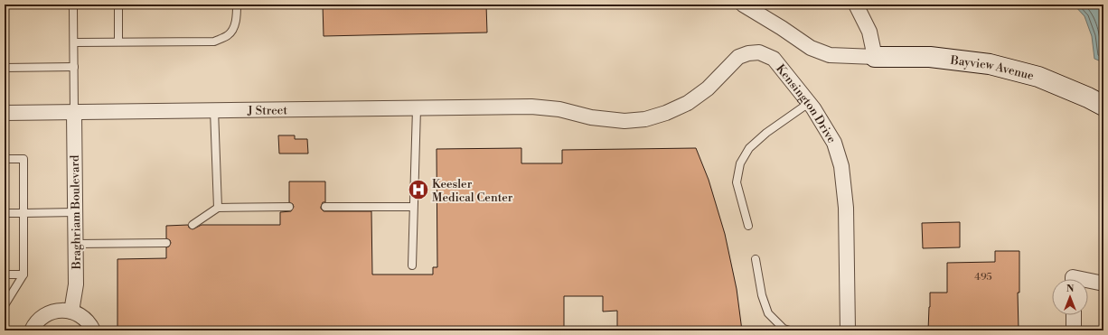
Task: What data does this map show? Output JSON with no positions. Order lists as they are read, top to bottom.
{
  "streets": {
    "street": [
      "Bayview Avenue",
      "Kensington Drive",
      "J Street",
      "Braghriam Boulevard"
    ]
  },
  "crossings": [
    ["Kensington Drive", "J Street"],
    ["J Street", "Braghriam Boulevard"]
  ],
  "places": {
    "hospital": ["Keesler Medical Center"]
  },
  "house_numbers": ["495"],
  "north": "top"
}
